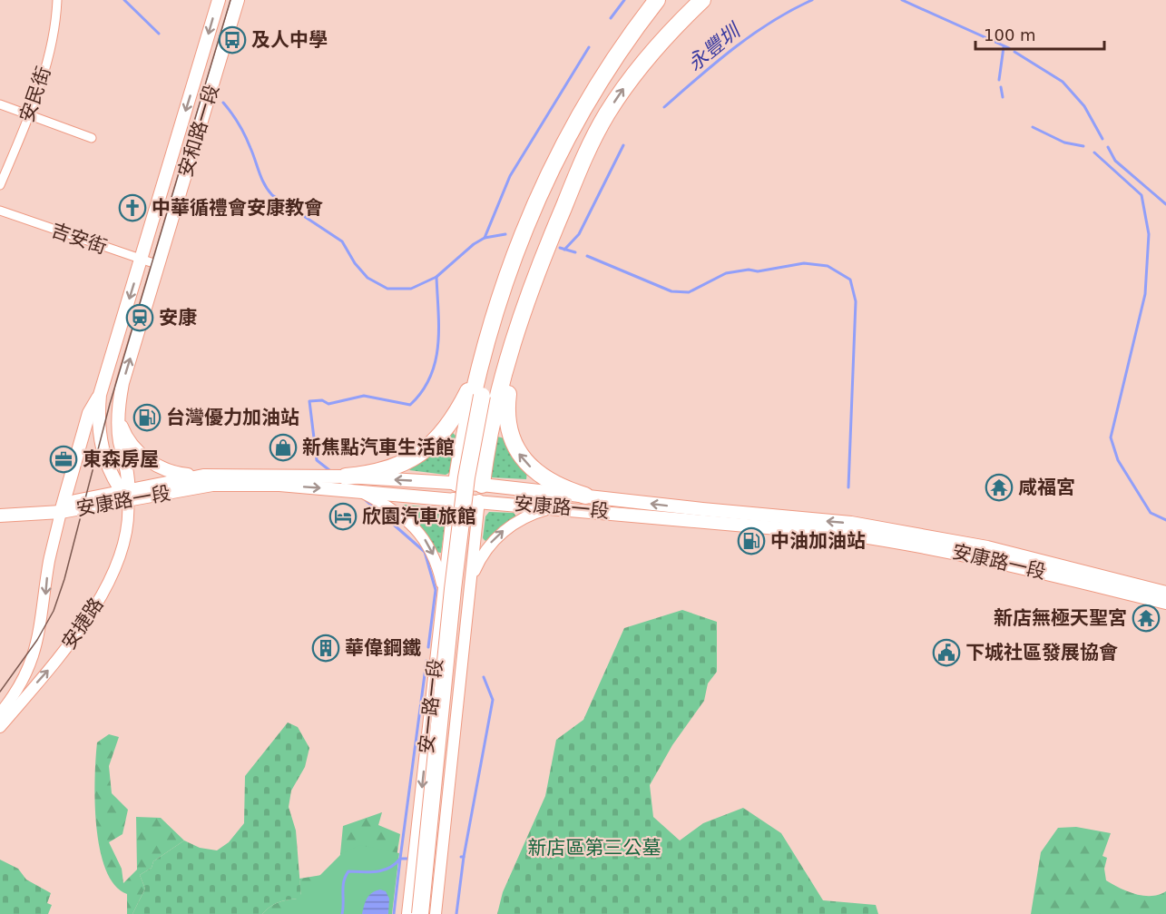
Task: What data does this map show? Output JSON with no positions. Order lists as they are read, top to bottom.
{
  "streets": {
    "main road": ["安和路一段", "安康路一段"],
    "street": [
      "安民街",
      "吉安街",
      "安捷路",
      "安一路一段"
    ]
  },
  "crossings": [
    ["安和路一段", "吉安街"],
    ["安和路一段", "安康路一段"],
    ["安和路一段", "安捷路"],
    ["安康路一段", "安捷路"],
    ["安康路一段", "安一路一段"]
  ],
  "water": ["永豐圳"],
  "parks": ["新店區第三公墓"],
  "places": {
    "bus stop": ["及人中學"],
    "church": ["中華循禮會安康教會"],
    "station": ["安康"],
    "fuel station": ["台灣優力加油站", "中油加油站"],
    "shop": ["新焦點汽車生活館"],
    "office": ["東森房屋"],
    "temple": ["咸福宮", "新店無極天聖宮"],
    "hotel": ["欣園汽車旅館"],
    "building": ["華偉鋼鐵"],
    "public building": ["下城社區發展協會"]
  },
  "scale_bar": "100 m"
}
